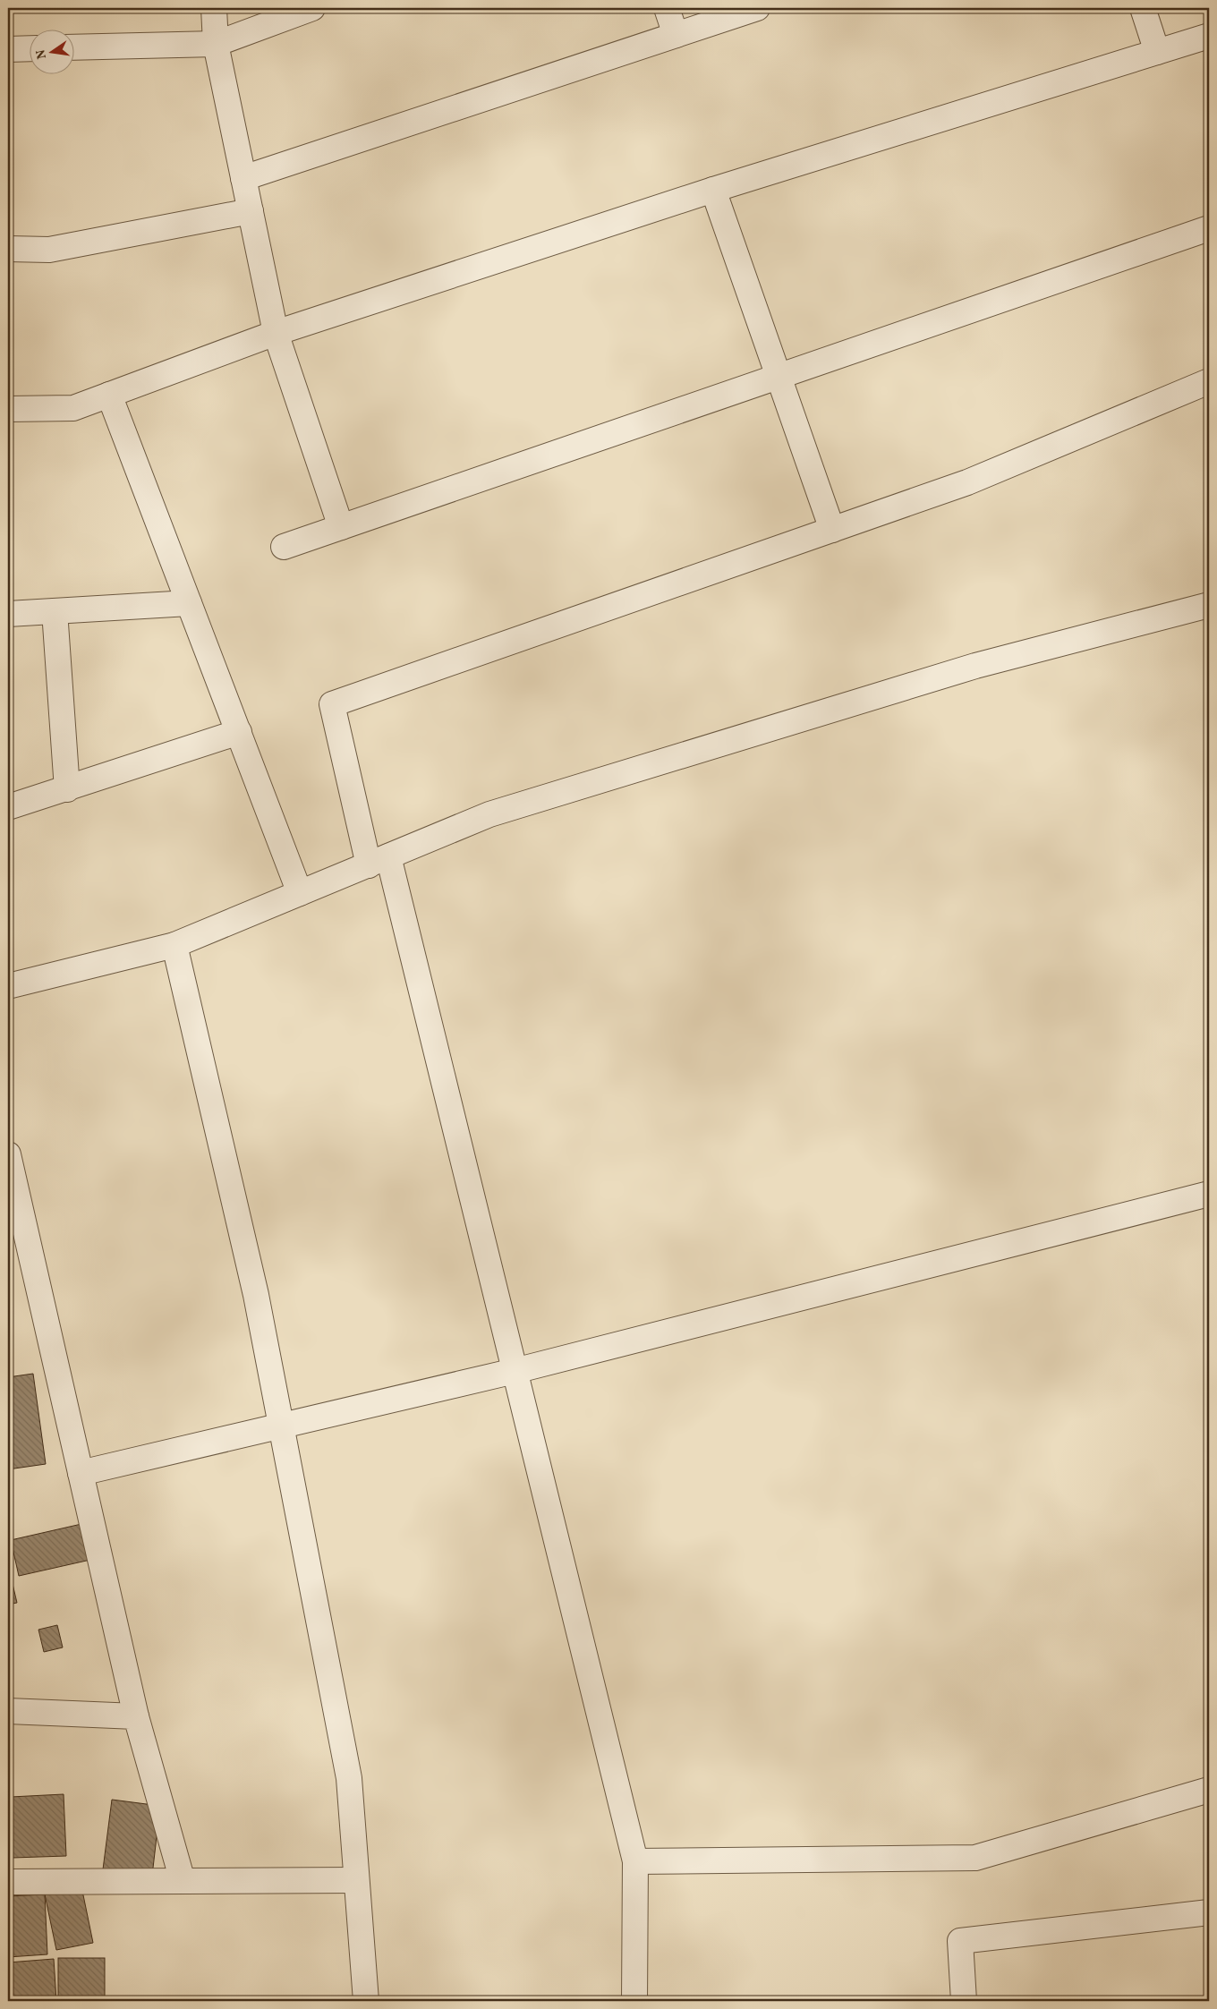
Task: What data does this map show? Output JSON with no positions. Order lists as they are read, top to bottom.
{
  "north": "left"
}
